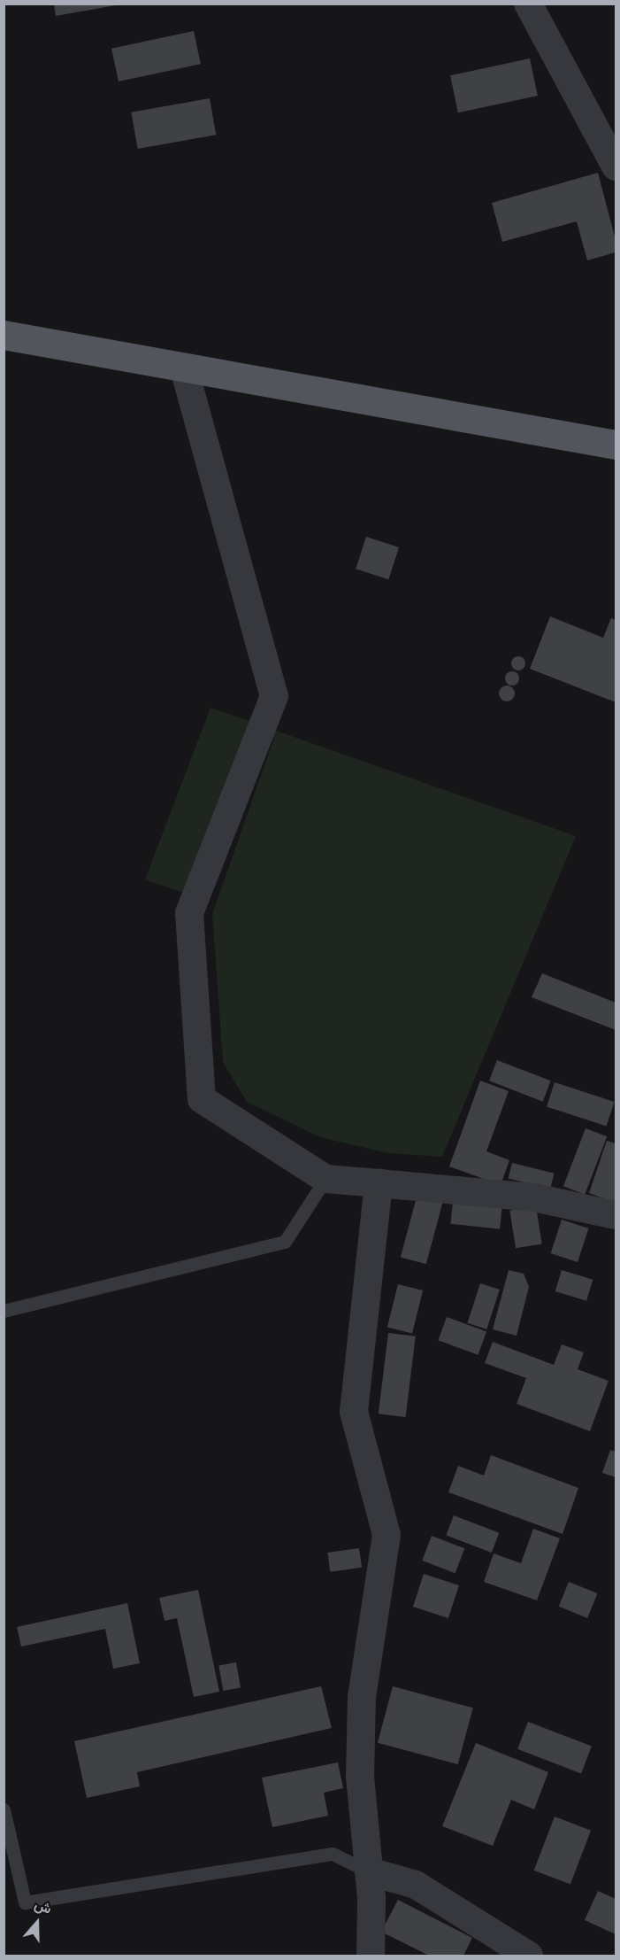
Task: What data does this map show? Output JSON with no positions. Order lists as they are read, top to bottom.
{
  "north": "top"
}
